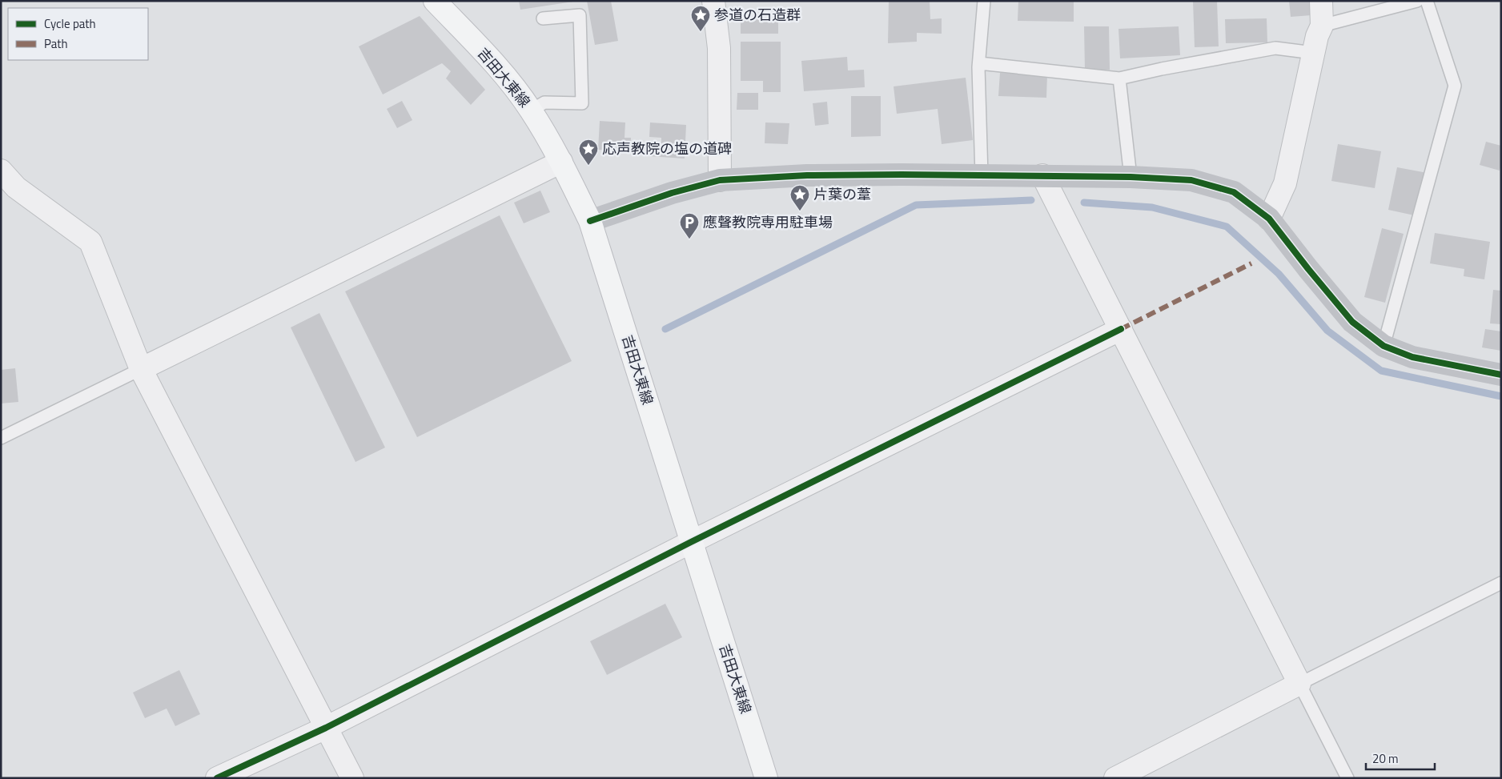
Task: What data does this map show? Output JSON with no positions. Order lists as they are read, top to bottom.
{
  "streets": {
    "main road": ["吉田大東線"]
  },
  "places": {
    "place": ["参道の石造群", "応声教院の塩の道碑", "片葉の葦"],
    "parking": ["應聲教院専用駐車場"]
  },
  "legend": ["Cycle path", "Path"],
  "scale_bar": "20 m"
}
